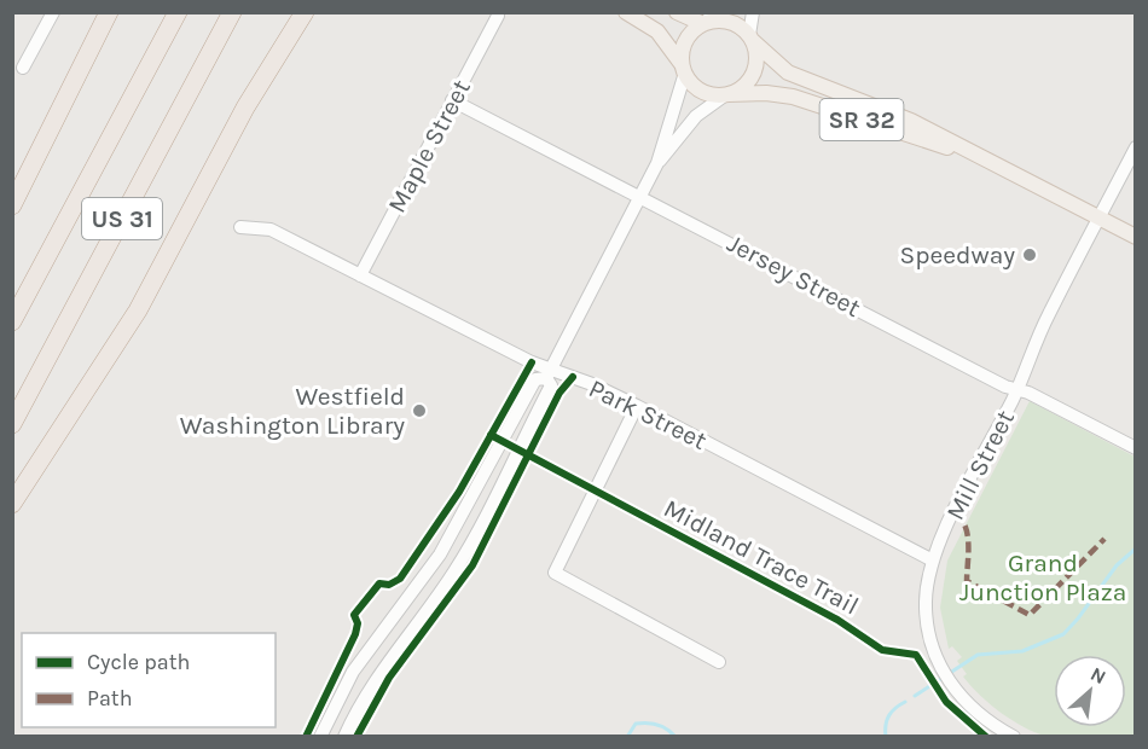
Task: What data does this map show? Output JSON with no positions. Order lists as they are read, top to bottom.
{
  "streets": {
    "highway": ["US 31"],
    "main road": ["SR 32"],
    "street": [
      "Maple Street",
      "Jersey Street",
      "Park Street",
      "Mill Street"
    ],
    "cycle path": ["Midland Trace Trail"]
  },
  "crossings": [
    ["SR 32", "Mill Street"],
    ["Maple Street", "Jersey Street"],
    ["Maple Street", "Park Street"],
    ["Jersey Street", "Mill Street"],
    ["Park Street", "Mill Street"]
  ],
  "parks": ["Grand Junction Plaza"],
  "places": ["Speedway", "Westfield Washington Library"],
  "legend": ["Cycle path", "Path"],
  "north": "top right"
}
